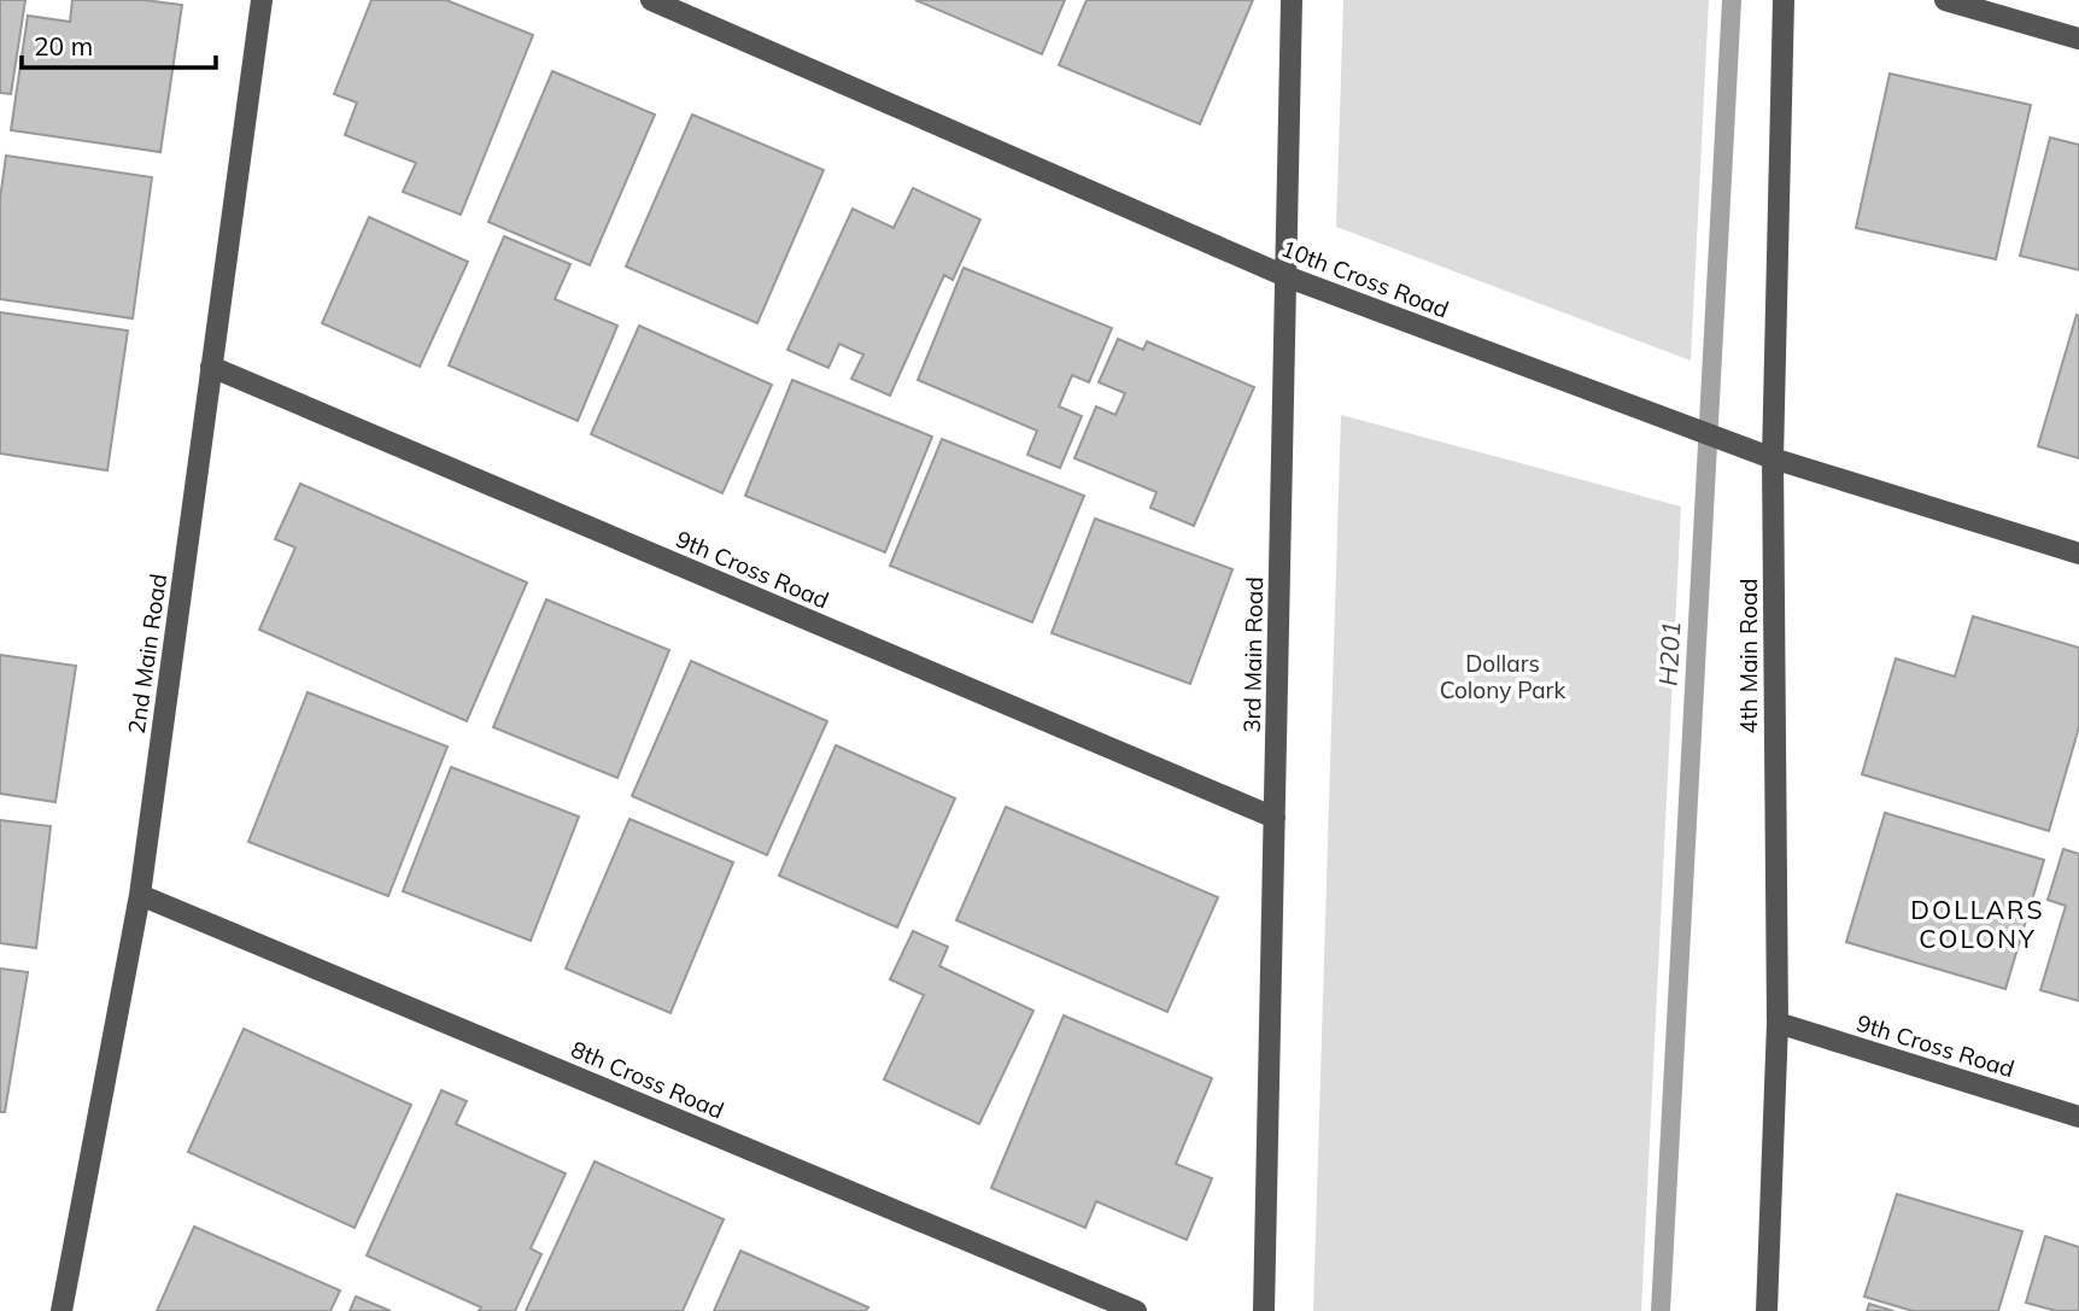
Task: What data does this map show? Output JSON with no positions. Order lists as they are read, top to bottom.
{
  "streets": {
    "street": [
      "10th Cross Road",
      "9th Cross Road",
      "2nd Main Road",
      "3rd Main Road",
      "4th Main Road",
      "8th Cross Road"
    ]
  },
  "crossings": [
    ["10th Cross Road", "3rd Main Road"],
    ["10th Cross Road", "4th Main Road"],
    ["9th Cross Road", "2nd Main Road"],
    ["9th Cross Road", "3rd Main Road"],
    ["9th Cross Road", "4th Main Road"],
    ["2nd Main Road", "8th Cross Road"]
  ],
  "districts": ["DOLLARS COLONY"],
  "water": ["H201"],
  "parks": ["Dollars Colony Park"],
  "scale_bar": "20 m"
}
